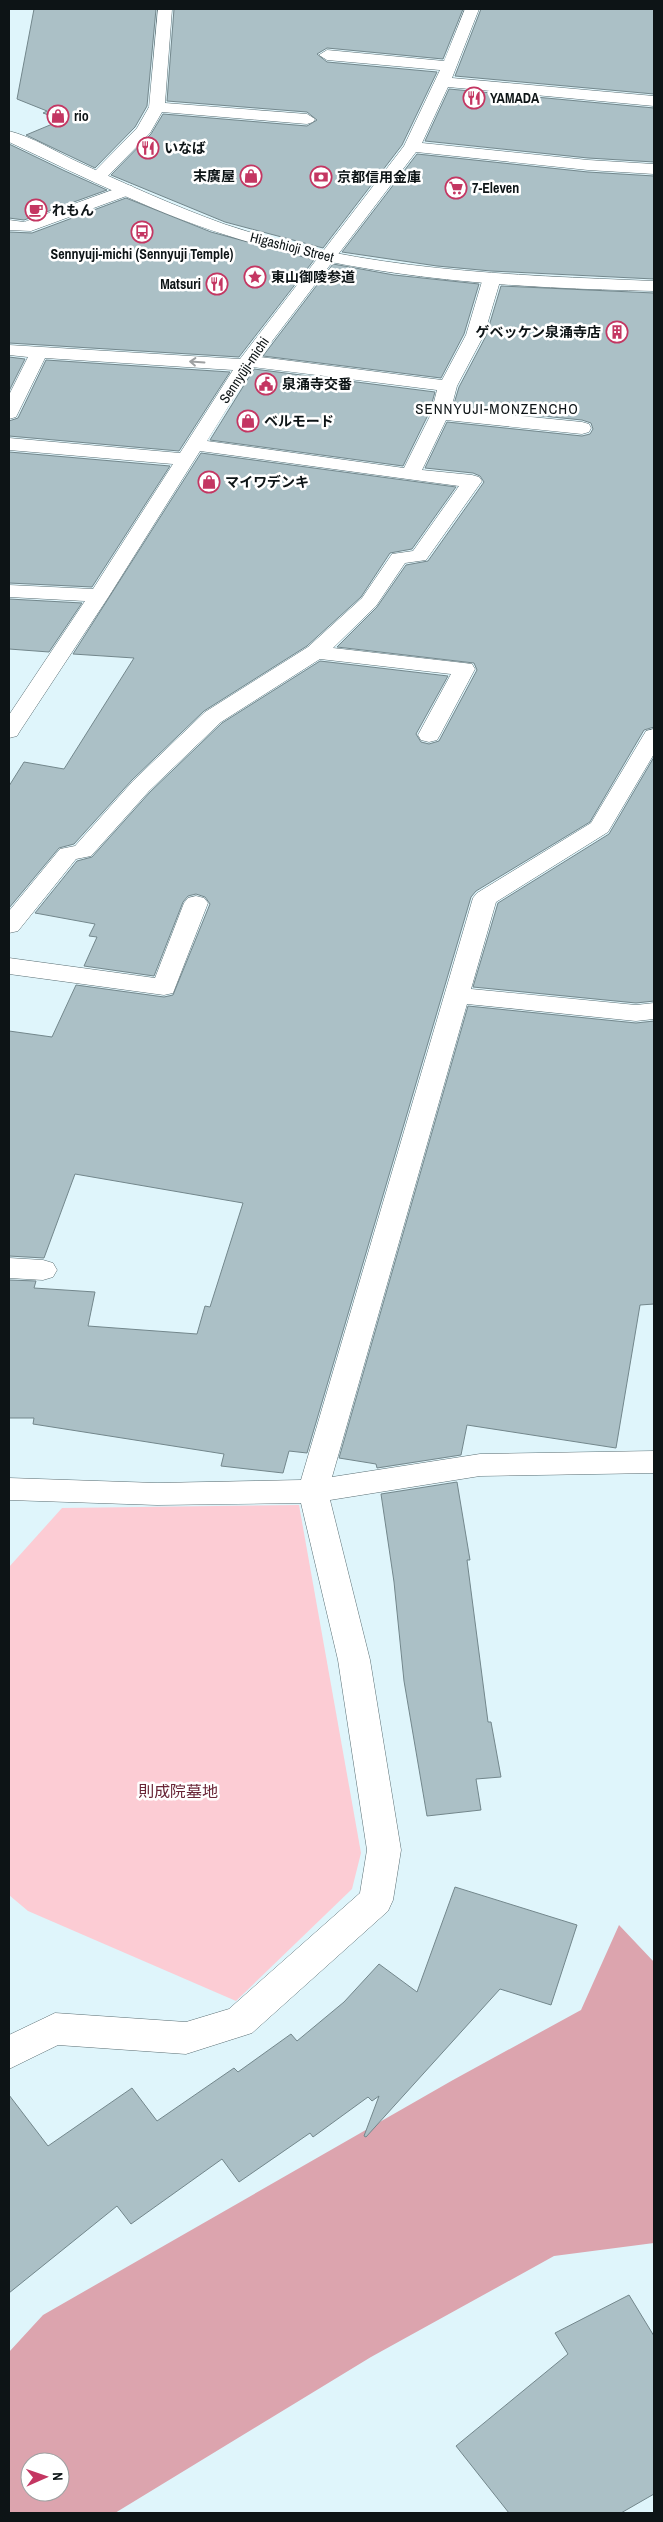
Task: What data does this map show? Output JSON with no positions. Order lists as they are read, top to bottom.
{
  "streets": {
    "street": ["Higashioji Street", "Sennyūji-michi"]
  },
  "crossings": [
    ["Higashioji Street", "Sennyūji-michi"]
  ],
  "districts": ["SENNYUJI-MONZENCHO"],
  "parks": ["則成院墓地"],
  "places": {
    "restaurant": ["YAMADA", "いなば", "Matsuri"],
    "shop": [
      "rio",
      "末廣屋",
      "ベルモード",
      "マイワデンキ"
    ],
    "bank": ["京都信用金庫"],
    "supermarket": ["7-Eleven"],
    "cafe": ["れもん"],
    "bus stop": ["Sennyuji-michi (Sennyuji Temple)"],
    "place": ["東山御陵参道"],
    "building": ["ゲベッケン泉涌寺店"],
    "public building": ["泉涌寺交番"]
  },
  "north": "right"
}
